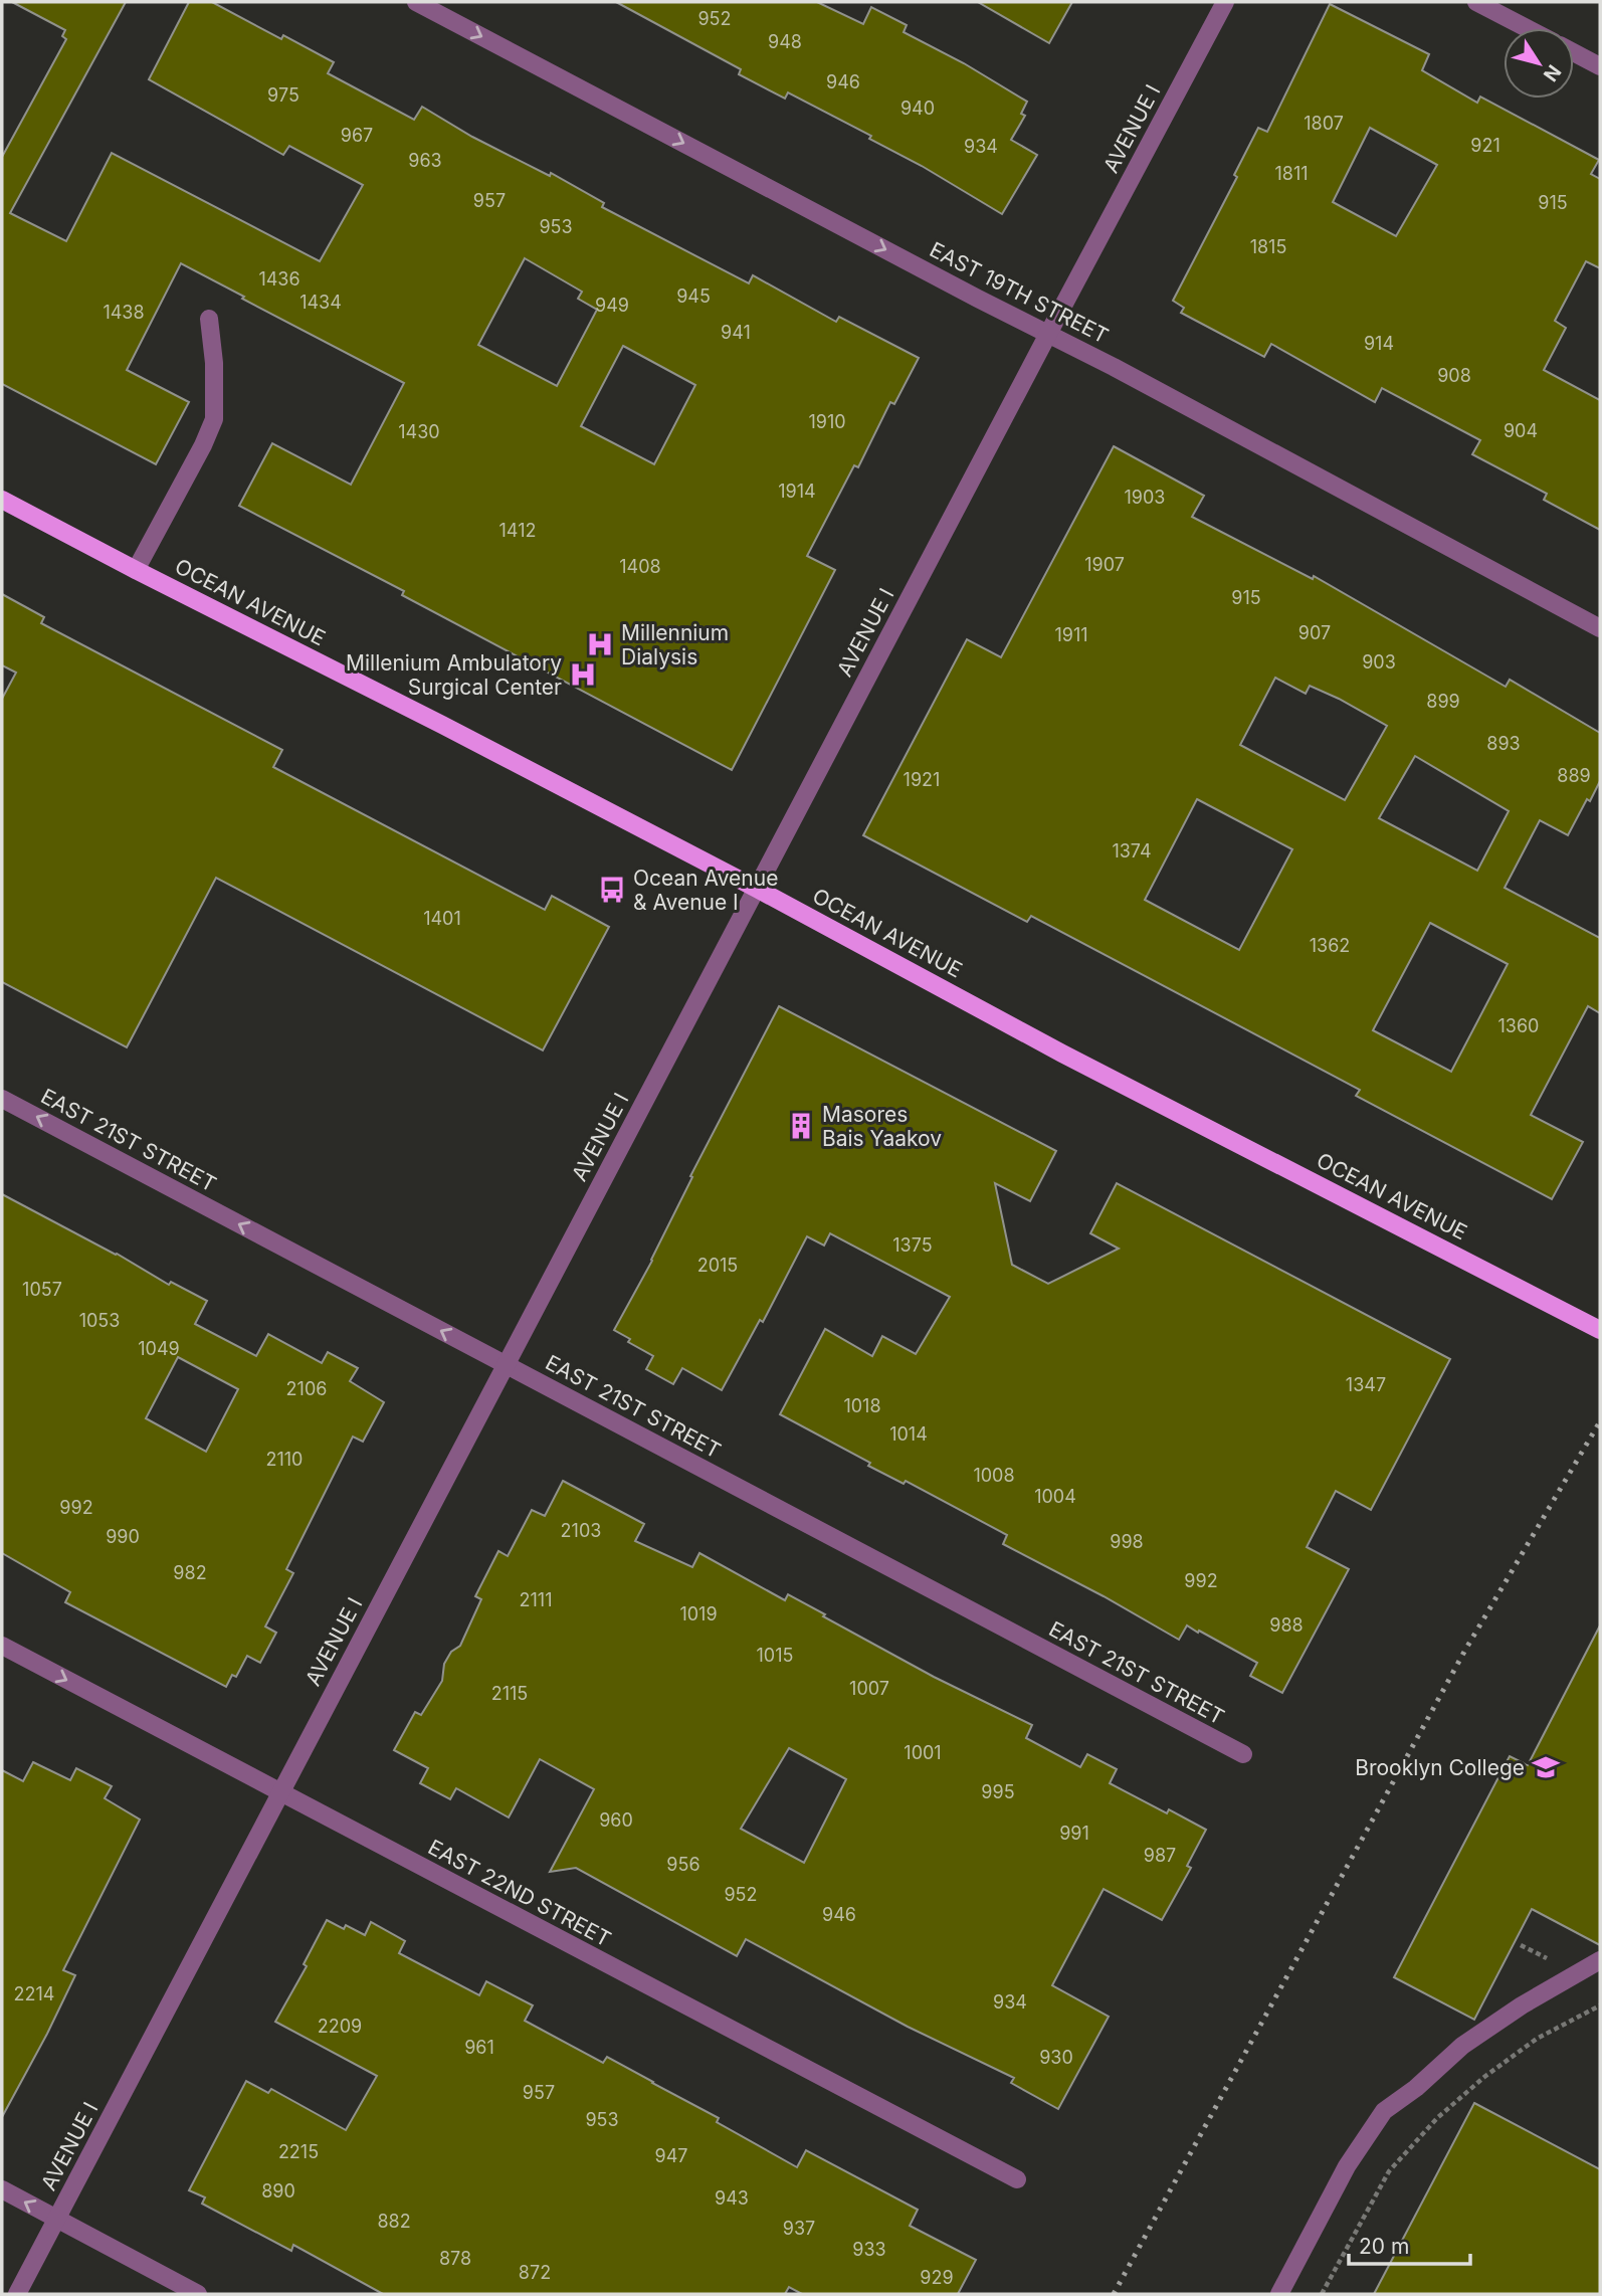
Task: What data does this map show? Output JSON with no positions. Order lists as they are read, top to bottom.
{
  "streets": {
    "main road": ["OCEAN AVENUE"],
    "street": [
      "AVENUE I",
      "EAST 19TH STREET",
      "EAST 21ST STREET",
      "EAST 22ND STREET"
    ]
  },
  "crossings": [
    ["AVENUE I", "EAST 19TH STREET"],
    ["AVENUE I", "OCEAN AVENUE"],
    ["AVENUE I", "EAST 21ST STREET"],
    ["AVENUE I", "EAST 22ND STREET"]
  ],
  "one_way": ["EAST 19TH STREET", "EAST 21ST STREET"],
  "places": {
    "hospital": ["Millennium Dialysis", "Millenium Ambulatory Surgical Center"],
    "bus stop": ["Ocean Avenue & Avenue I"],
    "building": ["Masores Bais Yaakov"],
    "school or university": ["Brooklyn College"]
  },
  "house_numbers": [
    "952",
    "948",
    "946",
    "975",
    "940",
    "1807",
    "967",
    "921",
    "934",
    "963",
    "1811",
    "957",
    "915",
    "953",
    "1815",
    "1436",
    "945",
    "1434",
    "949",
    "1438",
    "941",
    "914",
    "908",
    "1910",
    "904",
    "1430",
    "1914",
    "1903",
    "1412",
    "1907",
    "1408",
    "915",
    "907",
    "1911",
    "903",
    "899",
    "893",
    "889",
    "1921",
    "1374",
    "1401",
    "1362",
    "1360",
    "1375",
    "2015",
    "1057",
    "1053",
    "1049",
    "1347",
    "2106",
    "1018",
    "1014",
    "2110",
    "1008",
    "1004",
    "992",
    "2103",
    "990",
    "998",
    "982",
    "992",
    "2111",
    "1019",
    "988",
    "1015",
    "1007",
    "2115",
    "1001",
    "995",
    "960",
    "991",
    "987",
    "956",
    "952",
    "946",
    "2214",
    "934",
    "2209",
    "961",
    "930",
    "957",
    "953",
    "2215",
    "947",
    "890",
    "943",
    "882",
    "937",
    "933",
    "878",
    "872",
    "929"
  ],
  "scale_bar": "20 m",
  "north": "bottom right"
}
